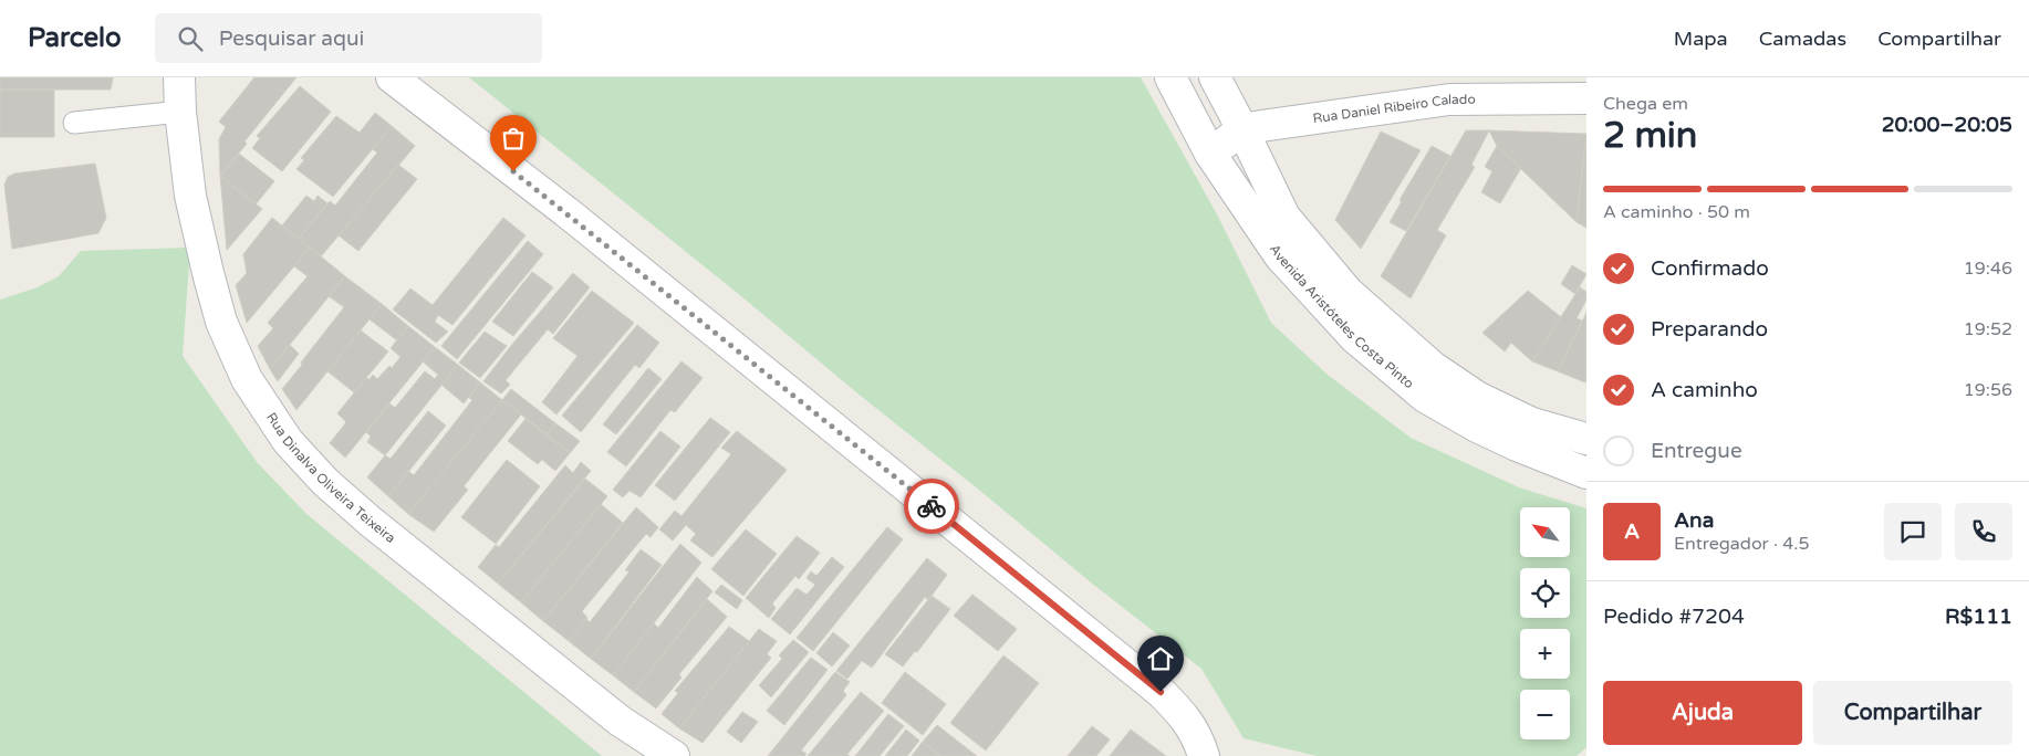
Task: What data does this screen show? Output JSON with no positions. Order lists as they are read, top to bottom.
{
  "streets": {
    "street": ["Rua Daniel Ribeiro Calado", "Avenida Aristóteles Costa Pinto", "Rua Dinalva Oliveira Teixeira"]
  },
  "crossings": [
    ["Rua Daniel Ribeiro Calado", "Avenida Aristóteles Costa Pinto"]
  ],
  "north": "top left",
  "page": {
    "header": "Parcelo",
    "search": "Pesquisar aqui",
    "nav": ["Mapa", "Camadas", "Compartilhar"],
    "heading": ["2 min", "Chega em", "20:00–20:05"],
    "panel": [
      "Ana",
      "Entregador · 4.5",
      "Pedido #7204",
      "R$111"
    ],
    "bar": "A caminho · 50 m",
    "list": [
      ["Confirmado", "19:46"],
      ["Preparando", "19:52"],
      ["A caminho", "19:56"],
      "Entregue"
    ],
    "round": "A",
    "map_buttons": ["+", "−"],
    "buttons": ["Ajuda", "Compartilhar"]
  }
}
